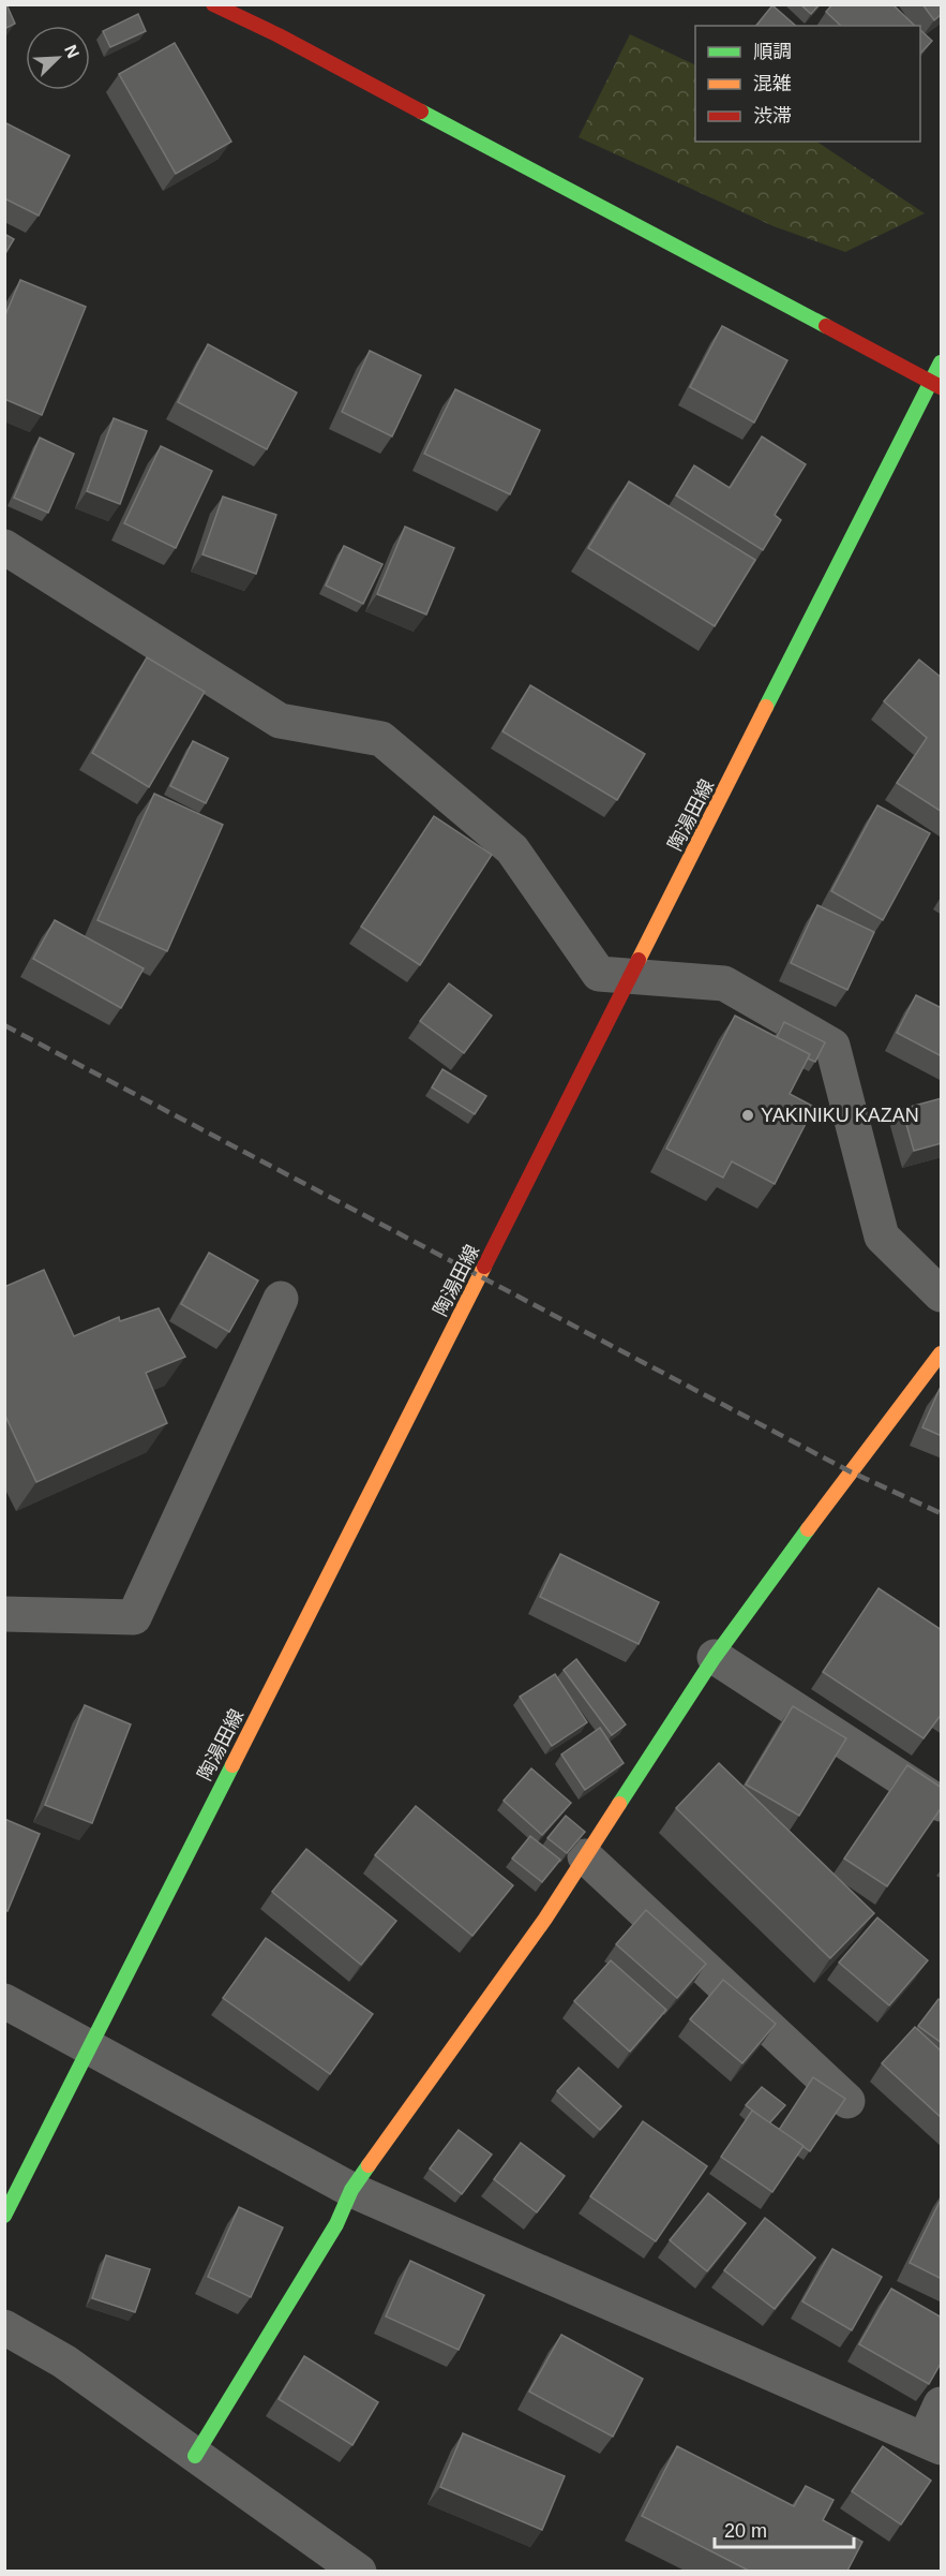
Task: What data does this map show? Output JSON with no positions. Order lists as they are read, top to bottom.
{
  "streets": {
    "street": ["陶湯田線"]
  },
  "places": ["YAKINIKU KAZAN"],
  "legend": ["順調", "混雑", "渋滞"],
  "scale_bar": "20 m",
  "north": "top right"
}
